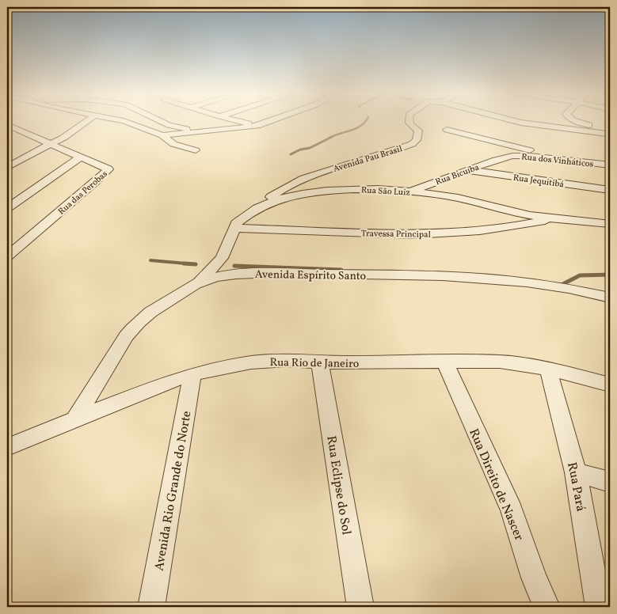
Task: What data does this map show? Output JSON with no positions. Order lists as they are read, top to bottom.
{
  "streets": {
    "street": [
      "Avenida Pau Brasil",
      "Rua dos Vinháticos",
      "Rua Bicuíba",
      "Rua Jequitibá",
      "Rua São Luiz",
      "Rua das Perobas",
      "Travessa Principal",
      "Avenida Espírito Santo",
      "Rua Rio de Janeiro",
      "Rua Direito de Nascer",
      "Rua Eclipse do Sol",
      "Rua Pará",
      "Avenida Rio Grande do Norte"
    ]
  },
  "crossings": [
    ["Avenida Pau Brasil", "Rua São Luiz"],
    ["Rua dos Vinháticos", "Rua Bicuíba"],
    ["Rua Bicuíba", "Rua Jequitibá"],
    ["Rua Bicuíba", "Rua São Luiz"],
    ["Rua São Luiz", "Travessa Principal"],
    ["Rua São Luiz", "Avenida Espírito Santo"],
    ["Avenida Espírito Santo", "Rua Rio de Janeiro"],
    ["Rua Rio de Janeiro", "Rua Direito de Nascer"],
    ["Rua Rio de Janeiro", "Rua Eclipse do Sol"],
    ["Rua Rio de Janeiro", "Rua Pará"],
    ["Rua Rio de Janeiro", "Avenida Rio Grande do Norte"]
  ]
}
